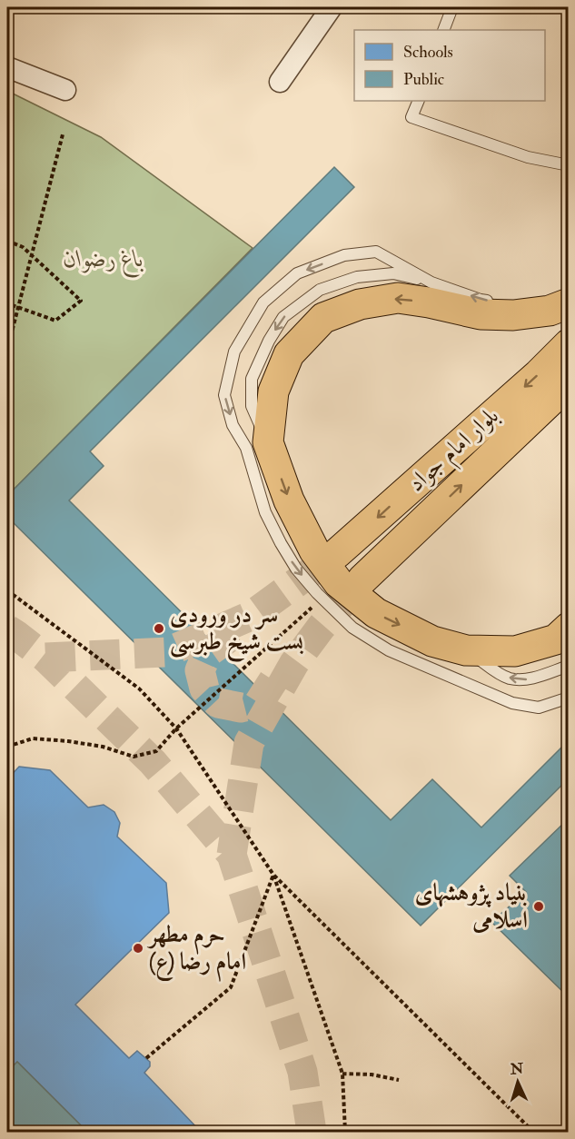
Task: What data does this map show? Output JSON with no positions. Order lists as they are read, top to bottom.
{
  "streets": {
    "main road": ["بلوار امام جواد"]
  },
  "parks": ["باغ رضوان"],
  "places": ["سر در ورودی بست شیخ طبرسی", "بنیاد پژوهشهای اسلامی", "حرم مطهر امام رضا (ع)"],
  "legend": ["Schools", "Public"],
  "north": "top"
}
